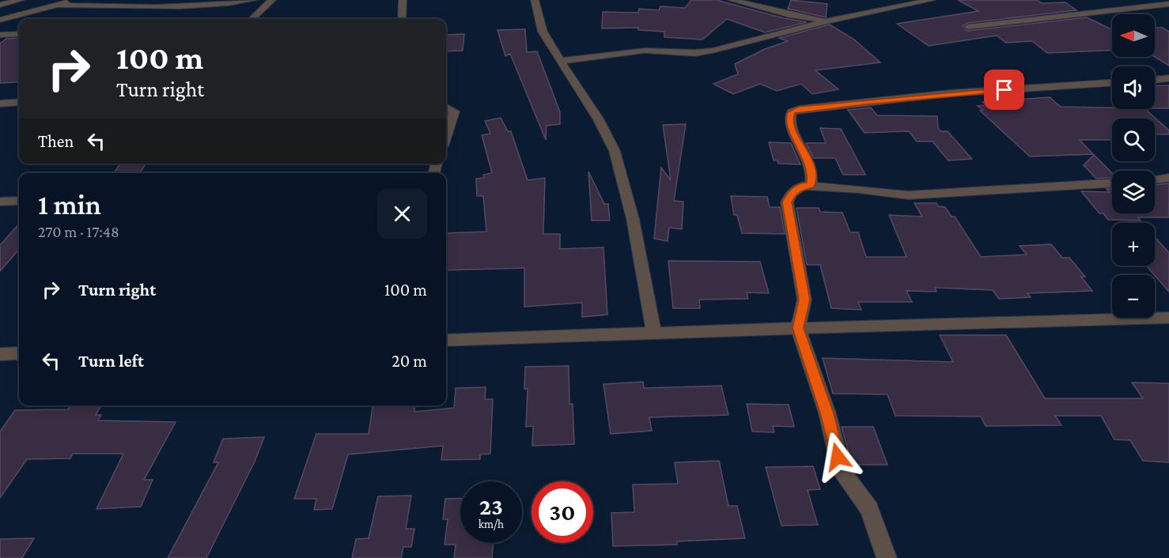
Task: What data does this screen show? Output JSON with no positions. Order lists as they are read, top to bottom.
{
  "north": "left",
  "page": {
    "map_buttons": ["+", "−"],
    "turn": ["100 m", "Turn right"],
    "then": "Then",
    "heading": ["1 min", "270 m · 17:48"],
    "list": [
      {
        "name": "Turn right",
        "value": "100 m"
      },
      {
        "name": "Turn left",
        "value": "20 m"
      }
    ],
    "speed": "23 km/h",
    "limit": "30"
  }
}
